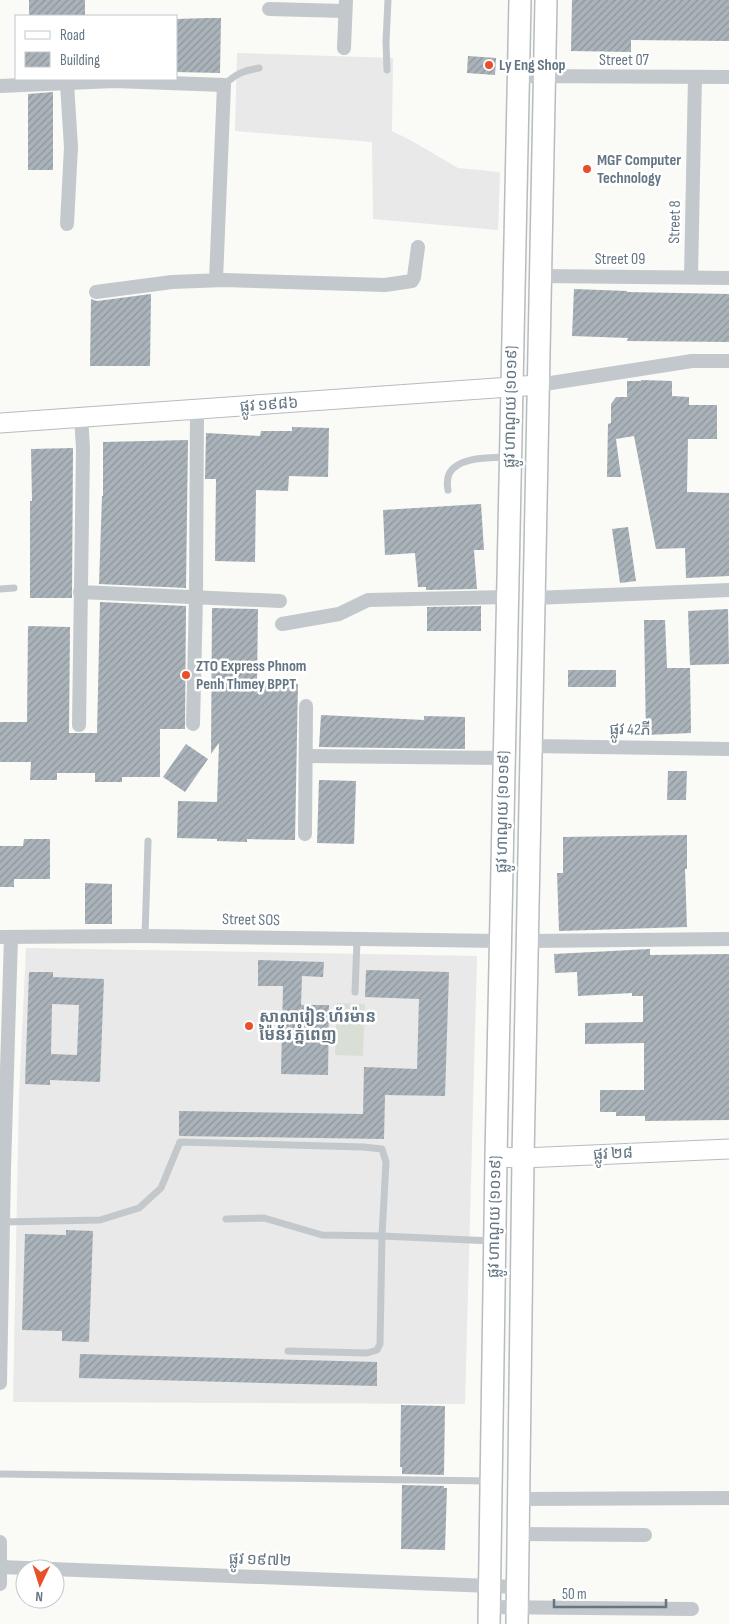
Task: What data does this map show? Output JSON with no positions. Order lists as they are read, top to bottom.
{
  "streets": {
    "main road": ["ផ្លូវ ១៩៨៦", "ផ្លូវ ហាណូយ (១០១៩)", "ផ្លូវ ២៨"],
    "street": [
      "Street 07",
      "Street 8",
      "Street 09",
      "ផ្លូវ 42ភី",
      "Street SOS",
      "ផ្លូវ ១៩៧២"
    ]
  },
  "crossings": [
    ["Street 07", "Street 8"],
    ["Street 07", "ផ្លូវ ហាណូយ (១០១៩)"],
    ["Street 8", "Street 09"],
    ["Street 09", "ផ្លូវ ហាណូយ (១០១៩)"],
    ["ផ្លូវ ១៩៨៦", "ផ្លូវ ហាណូយ (១០១៩)"],
    ["ផ្លូវ ហាណូយ (១០១៩)", "ផ្លូវ 42ភី"],
    ["ផ្លូវ ហាណូយ (១០១៩)", "Street SOS"],
    ["ផ្លូវ ហាណូយ (១០១៩)", "ផ្លូវ ២៨"],
    ["ផ្លូវ ហាណូយ (១០១៩)", "ផ្លូវ ១៩៧២"]
  ],
  "places": [
    "Ly Eng Shop",
    "MGF Computer Technology",
    "ZTO Express Phnom Penh Thmey BPPT",
    "សាលារៀន ហ័រម៉ាន ម៉ៃន័រ ភ្នំពេញ"
  ],
  "legend": ["Road", "Building"],
  "scale_bar": "50 m",
  "north": "bottom"
}
